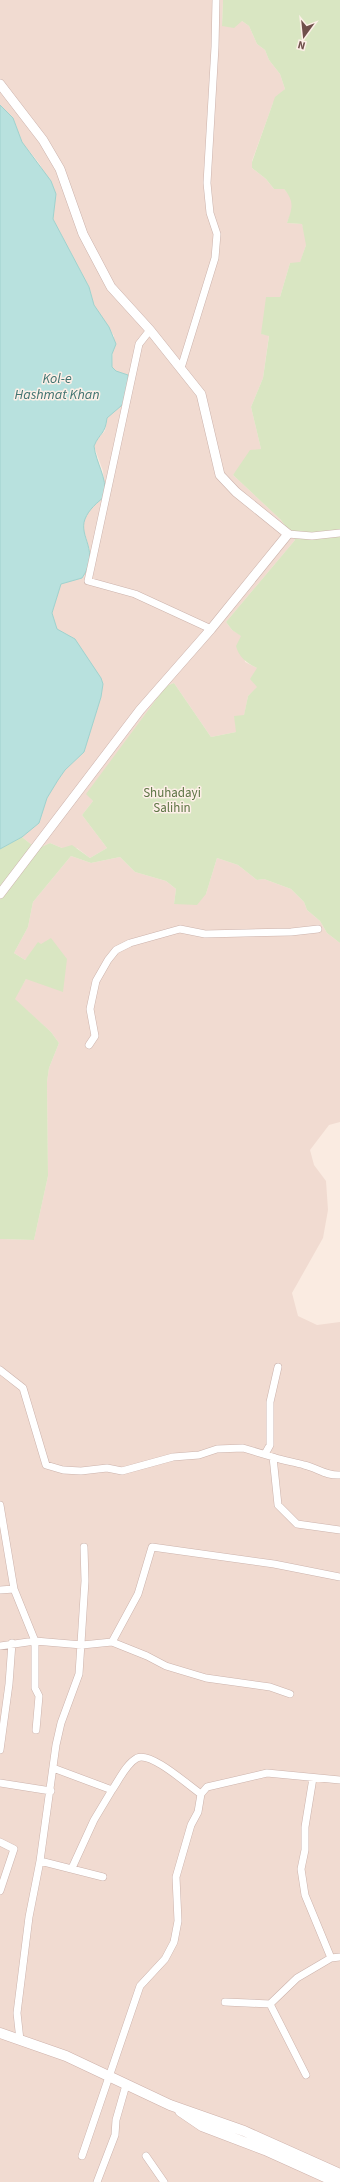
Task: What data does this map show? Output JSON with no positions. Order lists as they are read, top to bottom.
{
  "water": ["Kol-e Hashmat Khan"],
  "parks": ["Shuhadayi Salihin"],
  "north": "bottom"
}
